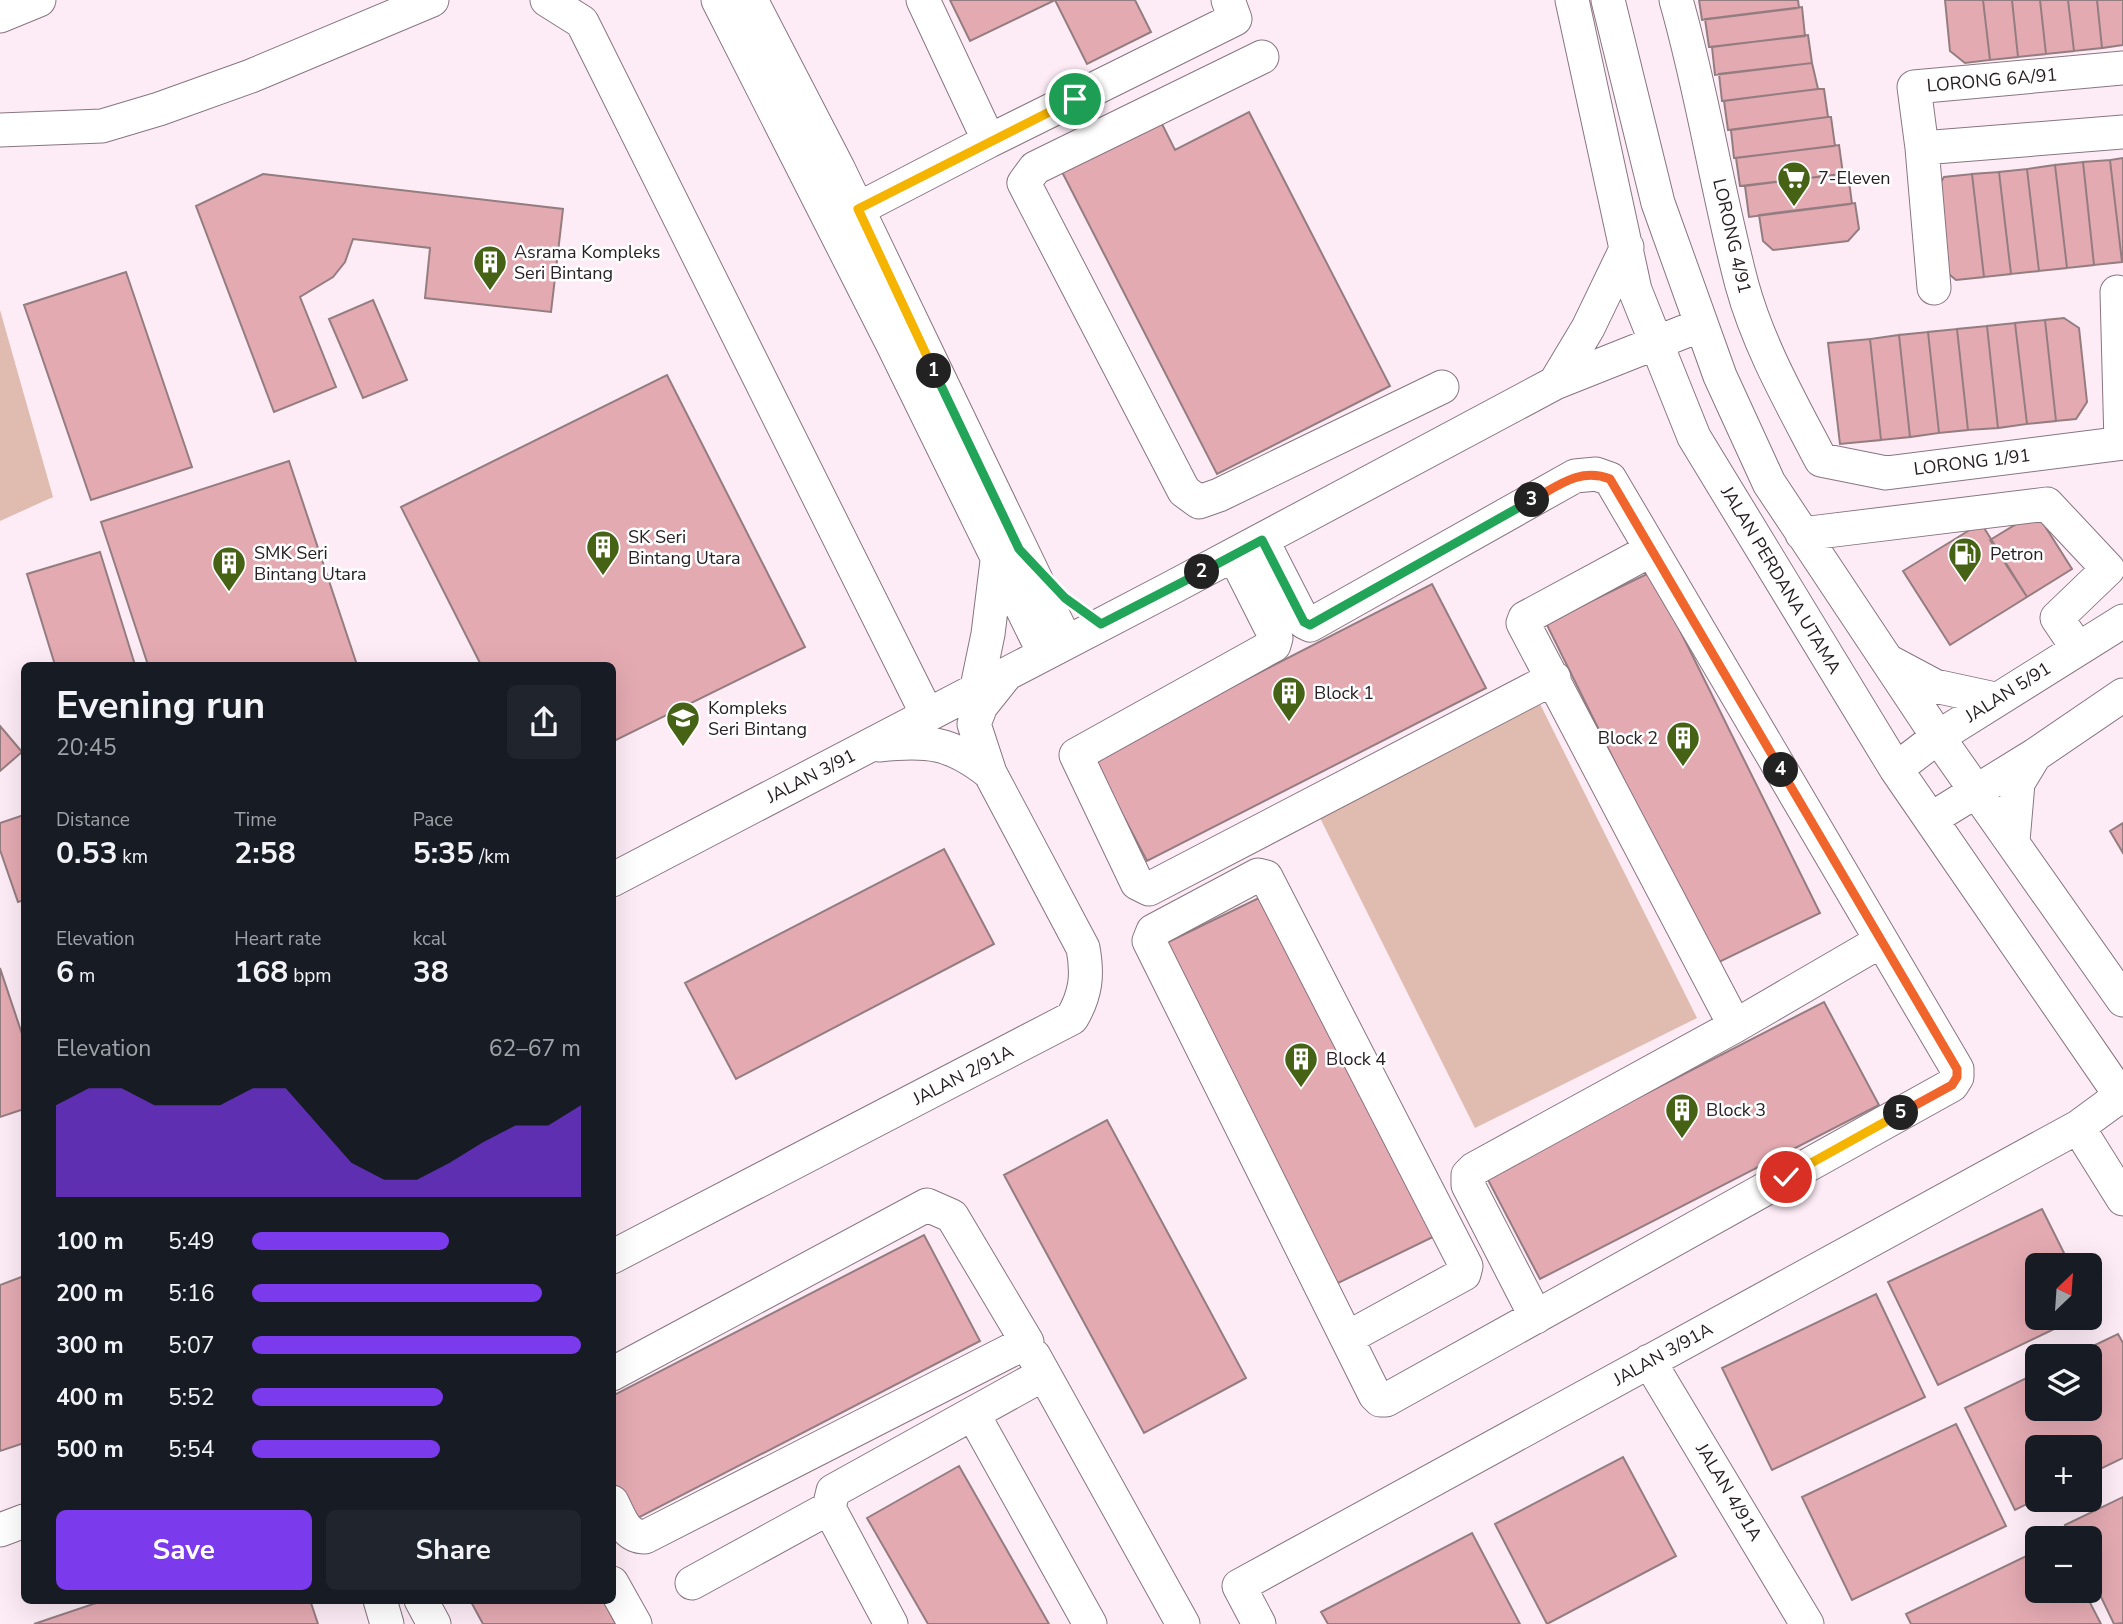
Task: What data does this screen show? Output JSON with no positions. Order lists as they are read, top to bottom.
{
  "streets": {
    "street": [
      "LORONG 6A/91",
      "LORONG 4/91",
      "LORONG 1/91",
      "JALAN PERDANA UTAMA",
      "JALAN 5/91",
      "JALAN 3/91",
      "JALAN 2/91A",
      "JALAN 3/91A",
      "JALAN 4/91A"
    ]
  },
  "crossings": [
    ["LORONG 4/91", "LORONG 1/91"],
    ["JALAN PERDANA UTAMA", "JALAN 5/91"],
    ["JALAN PERDANA UTAMA", "JALAN 3/91"],
    ["JALAN PERDANA UTAMA", "JALAN 3/91A"],
    ["JALAN 3/91", "JALAN 2/91A"],
    ["JALAN 3/91A", "JALAN 4/91A"]
  ],
  "places": {
    "supermarket": ["7-Eleven"],
    "building": [
      "Asrama Kompleks Seri Bintang",
      "SK Seri Bintang Utara",
      "SMK Seri Bintang Utara",
      "Block 1",
      "Block 2",
      "Block 4",
      "Block 3"
    ],
    "fuel station": ["Petron"],
    "school or university": ["Kompleks Seri Bintang"]
  },
  "north": "top right",
  "page": {
    "pins": [
      "1",
      "3",
      "2",
      "4",
      "5"
    ],
    "heading": ["Evening run", "20:45"],
    "stats": [
      ["Distance", "0.53 km"],
      ["Time", "2:58"],
      ["Pace", "5:35 /km"],
      ["Elevation", "6 m"],
      ["Heart rate", "168 bpm"],
      ["kcal", "38"]
    ],
    "chart": ["Elevation", "62–67 m"],
    "list": [
      {
        "name": "100 m",
        "note": "5:49"
      },
      {
        "name": "200 m",
        "note": "5:16"
      },
      {
        "name": "300 m",
        "note": "5:07"
      },
      {
        "name": "400 m",
        "note": "5:52"
      },
      {
        "name": "500 m",
        "note": "5:54"
      }
    ],
    "map_buttons": ["+", "−"],
    "buttons": ["Save", "Share"]
  }
}
